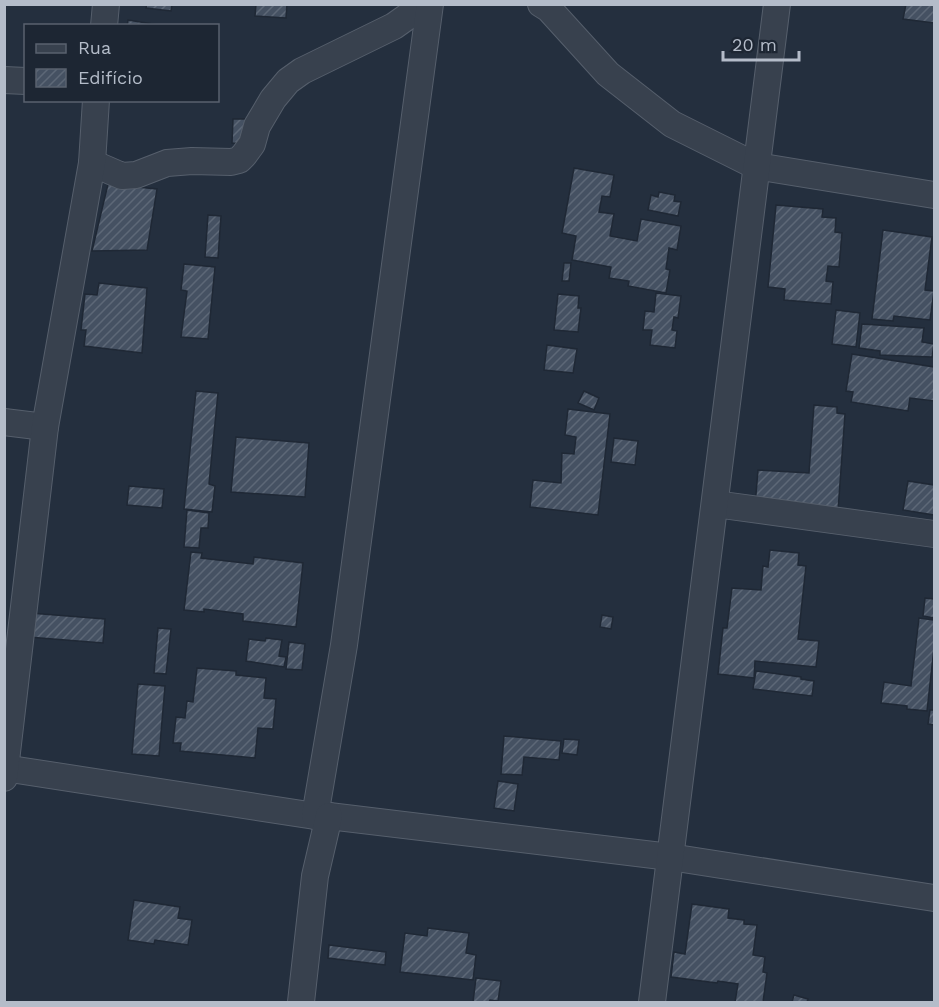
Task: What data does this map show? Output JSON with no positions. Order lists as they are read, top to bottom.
{
  "legend": ["Rua", "Edifício"],
  "scale_bar": "20 m"
}
